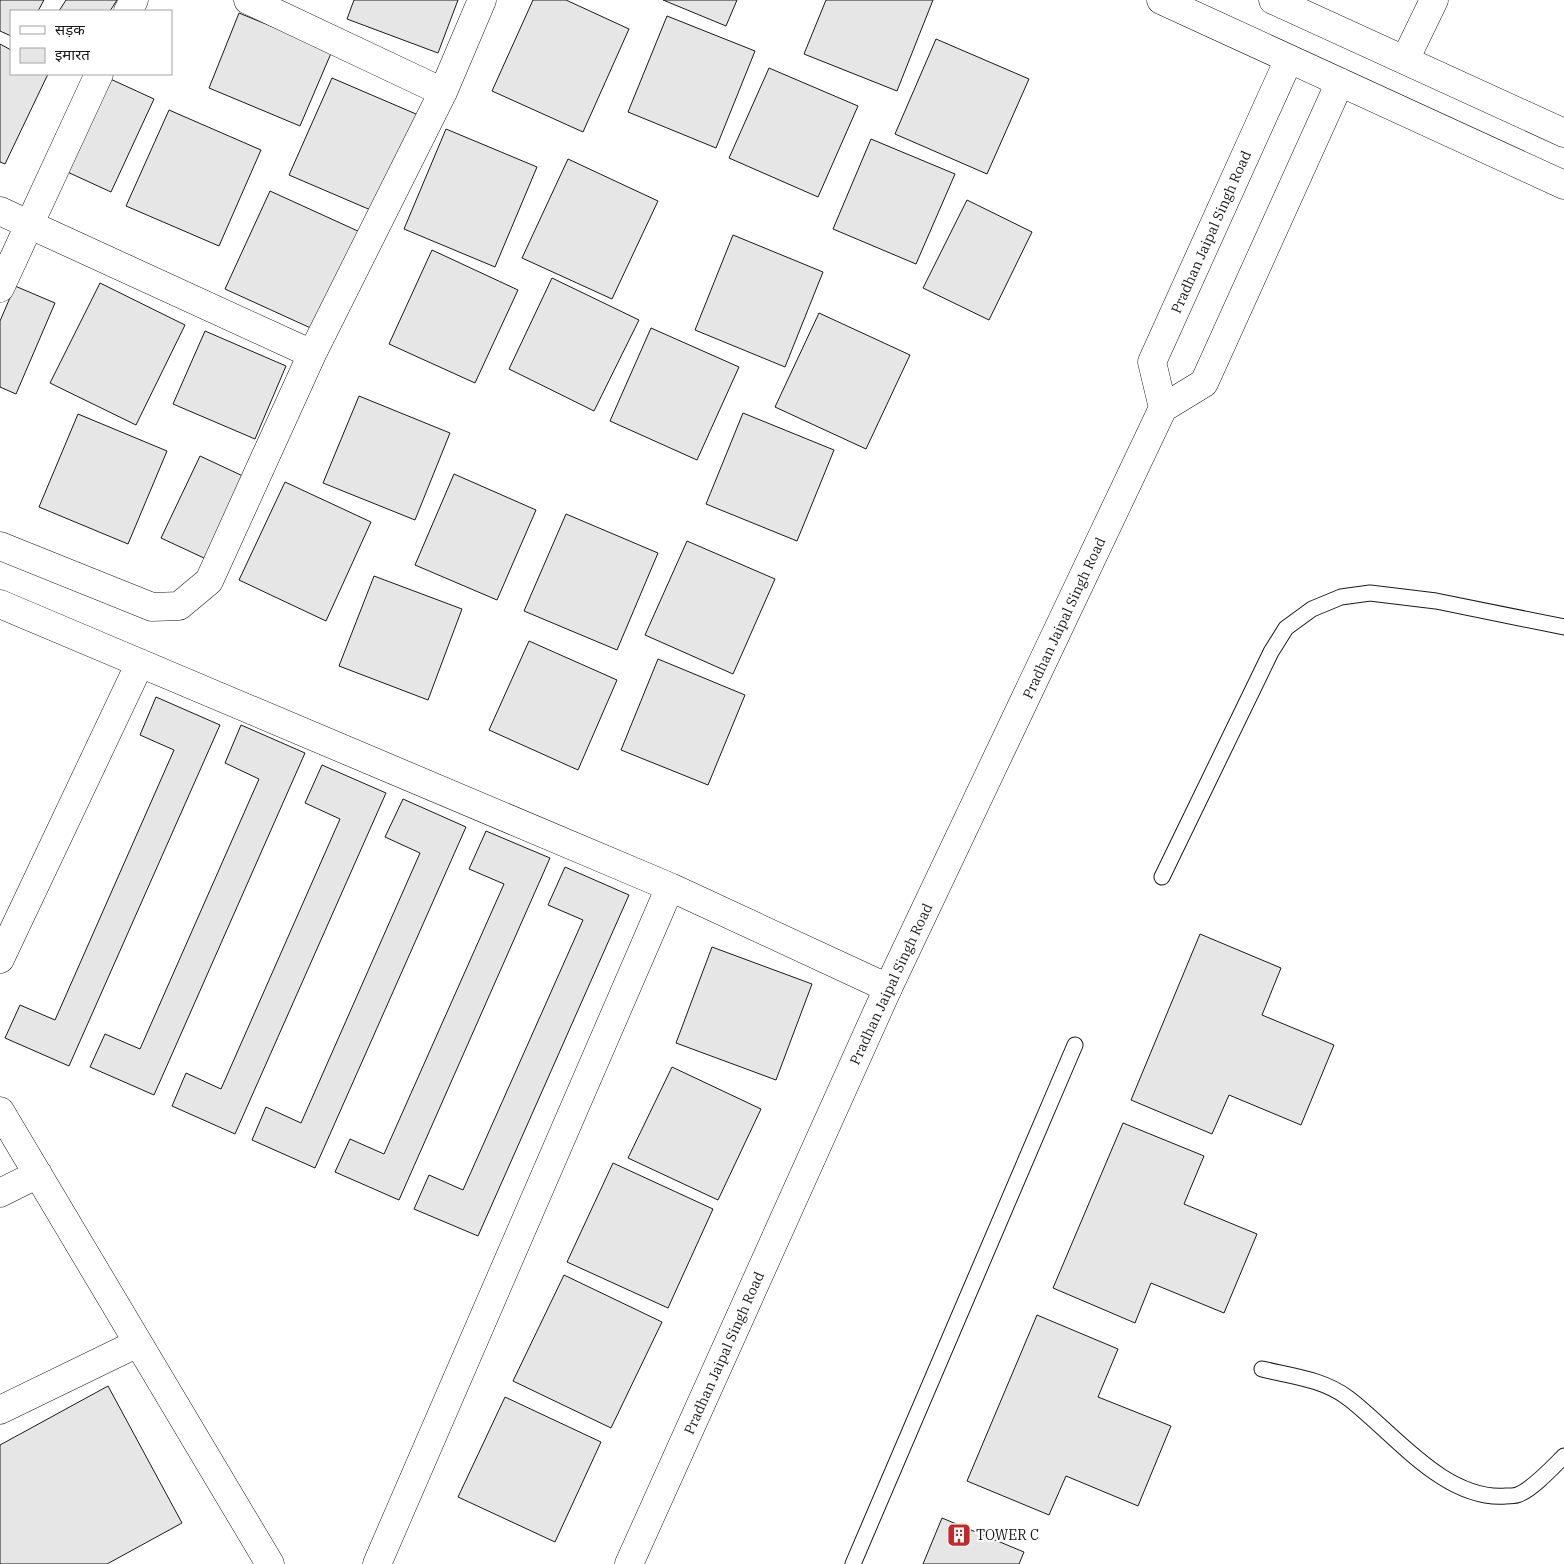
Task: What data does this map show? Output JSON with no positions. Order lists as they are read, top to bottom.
{
  "streets": {
    "street": ["Pradhan Jaipal Singh Road"]
  },
  "places": {
    "building": ["TOWER C"]
  },
  "legend": ["सड़क", "इमारत"]
}
